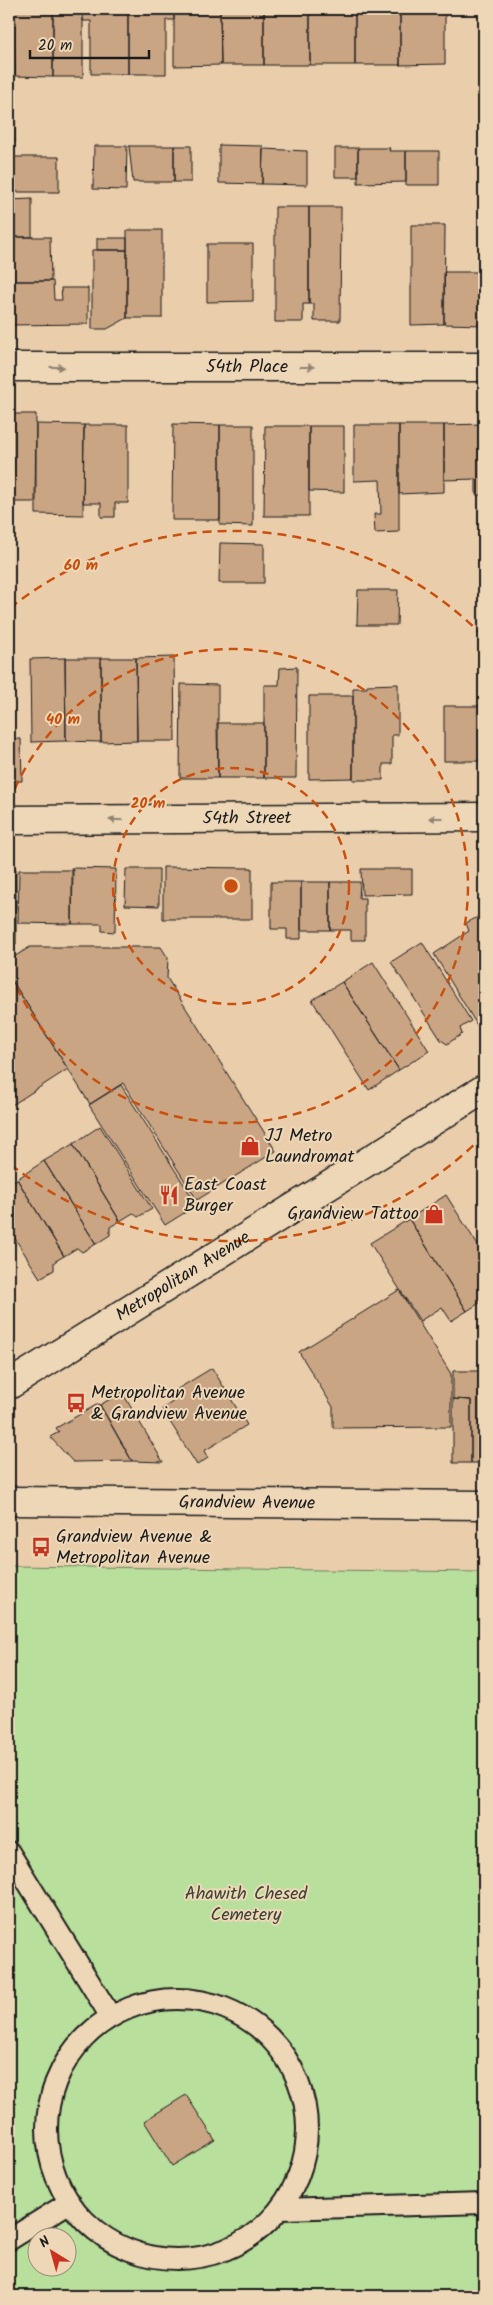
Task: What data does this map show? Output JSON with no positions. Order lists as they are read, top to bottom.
{
  "streets": {
    "street": [
      "54th Place",
      "54th Street",
      "Metropolitan Avenue",
      "Grandview Avenue"
    ]
  },
  "one_way": ["54th Place", "54th Street"],
  "parks": ["Ahawith Chesed Cemetery"],
  "places": {
    "shop": ["JJ Metro Laundromat", "Grandview Tattoo"],
    "restaurant": ["East Coast Burger"],
    "bus stop": ["Metropolitan Avenue & Grandview Avenue", "Grandview Avenue & Metropolitan Avenue"]
  },
  "scale_bar": "20 m",
  "north": "top left",
  "rings": ["60 m", "40 m", "20 m"]
}
